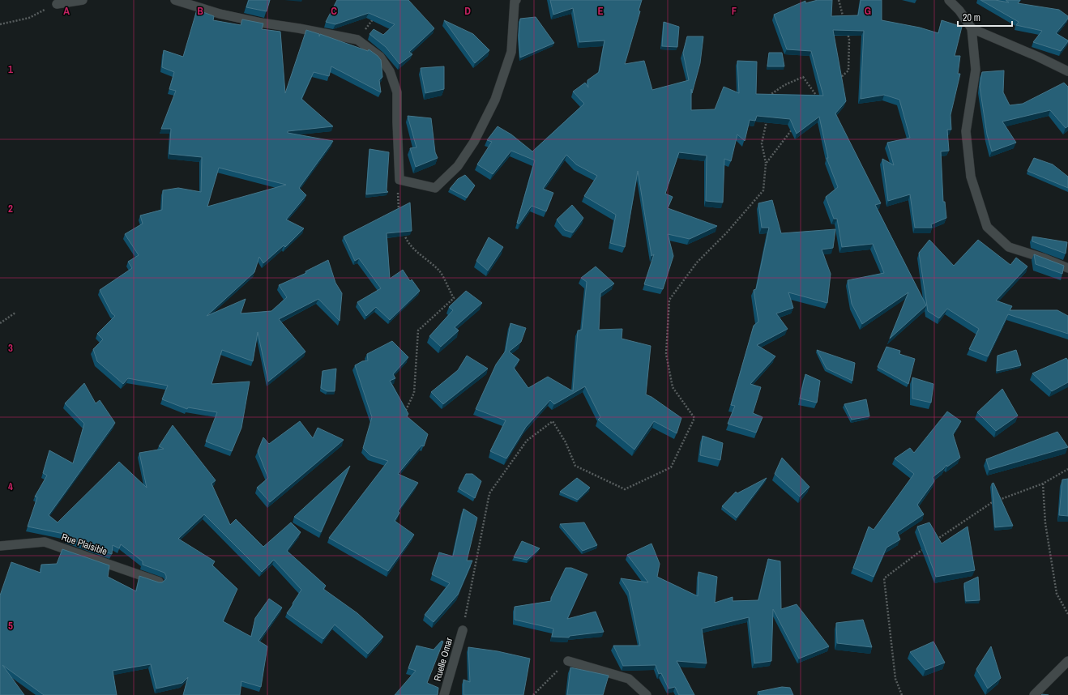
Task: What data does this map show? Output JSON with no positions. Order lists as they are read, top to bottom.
{
  "streets": {
    "street": ["Rue Plaisible", "Ruelle Omar"]
  },
  "scale_bar": "20 m",
  "grid": {
    "columns": [
      "A",
      "B",
      "C",
      "D",
      "E",
      "F",
      "G"
    ],
    "rows": [
      "1",
      "2",
      "3",
      "4",
      "5"
    ]
  }
}
